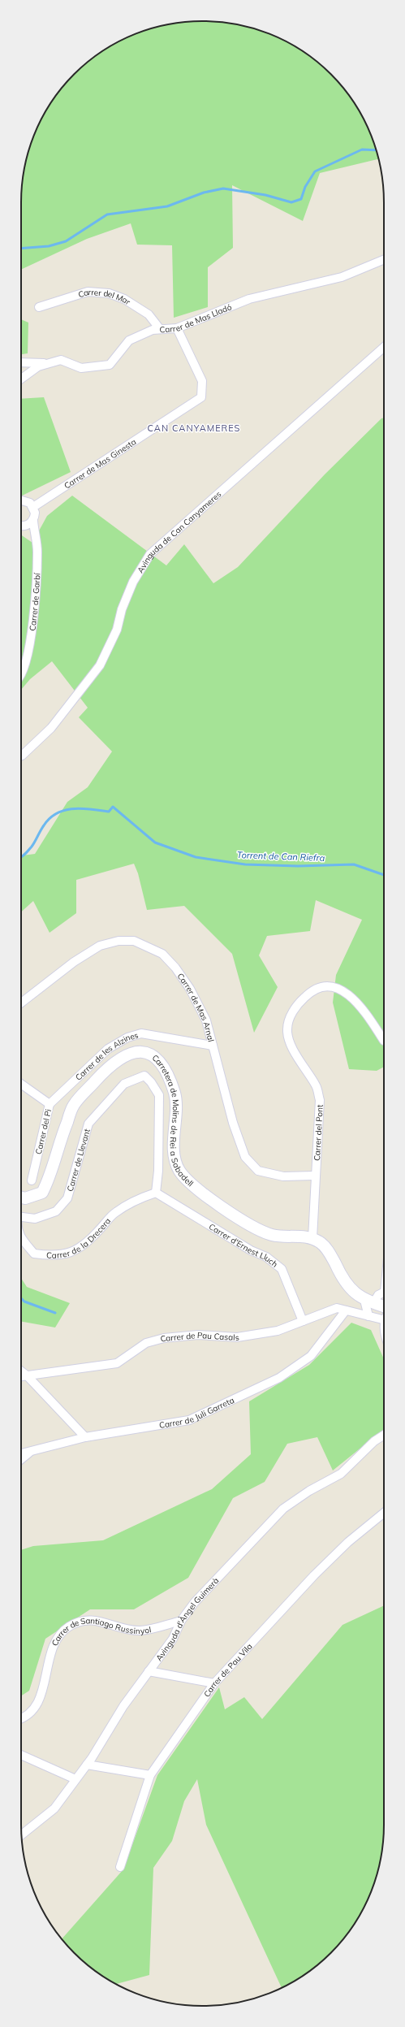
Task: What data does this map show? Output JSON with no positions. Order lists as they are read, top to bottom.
{
  "streets": {
    "main road": ["Carretera de Molins de Rei a Sabadell"],
    "street": [
      "Carrer del Mar",
      "Carrer de Mas Lladó",
      "Carrer de Mas Ginesta",
      "Avinguda de Can Canyameres",
      "Carrer de Garbí",
      "Carrer de Mas Arnal",
      "Carrer de les Alzines",
      "Carrer del Pi",
      "Carrer del Pont",
      "Carrer de Llevant",
      "Carrer de la Drecera",
      "Carrer d'Ernest Lluch",
      "Carrer de Pau Casals",
      "Carrer de Juli Garreta",
      "Avinguda d'Àngel Guimerà",
      "Carrer de Santiago Russinyol",
      "Carrer de Pau Vila"
    ]
  },
  "crossings": [
    ["Carrer del Mar", "Carrer de Mas Lladó"],
    ["Carrer de Mas Lladó", "Carrer de Mas Ginesta"],
    ["Carrer de Mas Ginesta", "Carrer de Garbí"],
    ["Carrer de Mas Arnal", "Carrer de les Alzines"],
    ["Carrer de Mas Arnal", "Carrer del Pont"],
    ["Carrer de les Alzines", "Carrer del Pi"],
    ["Carretera de Molins de Rei a Sabadell", "Carrer del Pont"],
    ["Carrer de Llevant", "Carrer de la Drecera"],
    ["Carrer de Llevant", "Carrer d'Ernest Lluch"],
    ["Carrer de la Drecera", "Carrer d'Ernest Lluch"],
    ["Carrer d'Ernest Lluch", "Carrer de Pau Casals"],
    ["Carrer de Pau Casals", "Carrer de Juli Garreta"],
    ["Avinguda d'Àngel Guimerà", "Carrer de Santiago Russinyol"]
  ],
  "districts": ["CAN CANYAMERES"],
  "water": ["Torrent de Can Riefra"]
}
